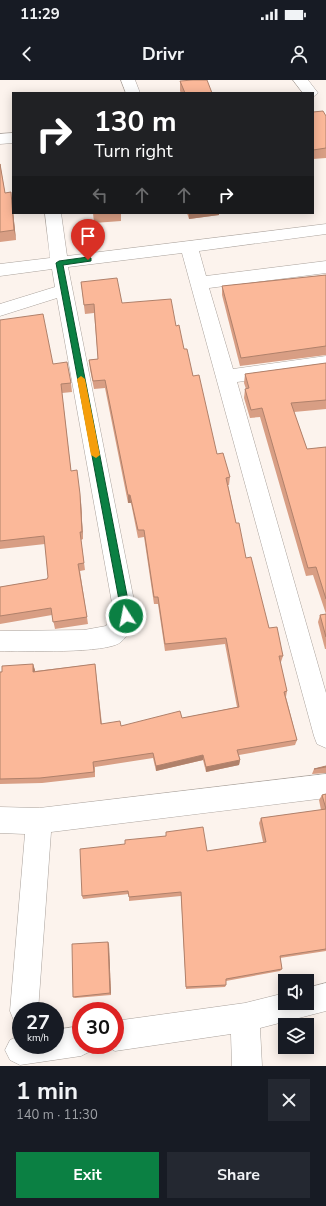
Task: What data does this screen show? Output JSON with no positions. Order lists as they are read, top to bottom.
{
  "page": {
    "status": "11:29",
    "header": "Drivr",
    "turn": ["130 m", "Turn right"],
    "speed": "27 km/h",
    "limit": "30",
    "heading": ["1 min", "140 m · 11:30"],
    "buttons": ["Exit", "Share"]
  }
}
